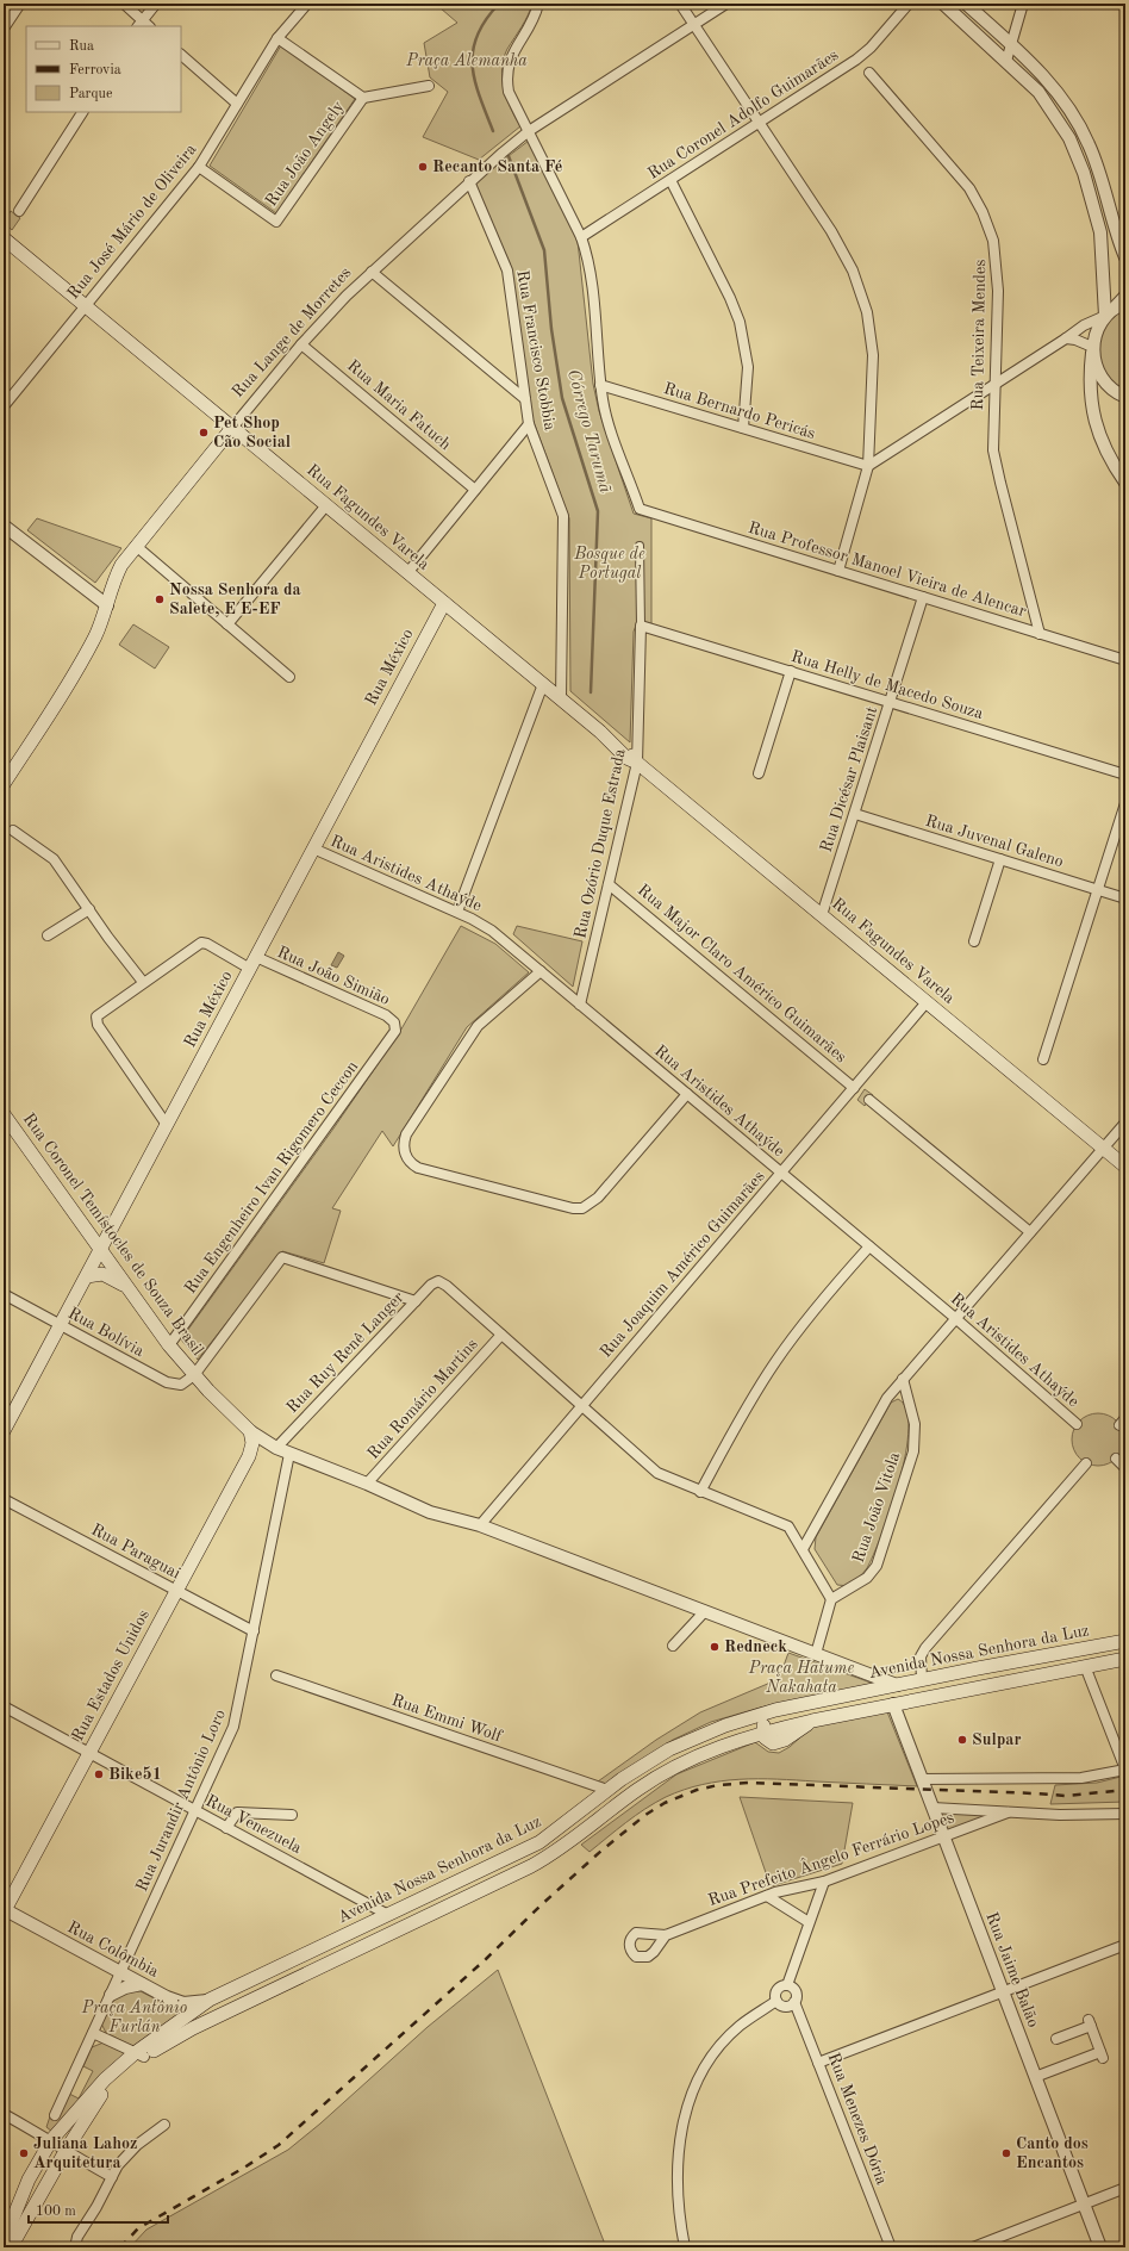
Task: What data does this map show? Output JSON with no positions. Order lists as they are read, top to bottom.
{
  "streets": {
    "main road": [
      "Rua Lange de Morretes",
      "Rua Fagundes Varela",
      "Rua México",
      "Rua Coronel Temístocles de Souza Brasil",
      "Avenida Nossa Senhora da Luz",
      "Rua Estados Unidos"
    ],
    "street": [
      "Rua Coronel Adolfo Guimarães",
      "Rua João Angely",
      "Rua José Mário de Oliveira",
      "Rua Teixeira Mendes",
      "Rua Francisco Stobbia",
      "Rua Maria Fatuch",
      "Rua Bernardo Pericás",
      "Rua Professor Manoel Vieira de Alencar",
      "Rua Helly de Macedo Souza",
      "Rua Dicésar Plaisant",
      "Rua Juvenal Galeno",
      "Rua Ozório Duque Estrada",
      "Rua Aristides Athaýde",
      "Rua Major Claro Américo Guimarães",
      "Rua João Simião",
      "Rua Engenheiro Ivan Rigomero Ceccon",
      "Rua Joaquim Américo Guimarães",
      "Rua Bolívia",
      "Rua Ruy Renê Langer",
      "Rua Romário Martins",
      "Rua João Vitola",
      "Rua Paraguai",
      "Rua Emmi Wolf",
      "Rua Jurandir Antônio Loro",
      "Rua Venezuela",
      "Rua Prefeito Ângelo Ferrário Lopes",
      "Rua Colômbia",
      "Rua Jaime Balão",
      "Rua Menezes Dória"
    ]
  },
  "crossings": [
    ["Rua João Angely", "Rua José Mário de Oliveira"],
    ["Rua José Mário de Oliveira", "Rua Fagundes Varela"],
    ["Rua Lange de Morretes", "Rua Francisco Stobbia"],
    ["Rua Lange de Morretes", "Rua Maria Fatuch"],
    ["Rua Lange de Morretes", "Rua Fagundes Varela"],
    ["Rua Teixeira Mendes", "Rua Professor Manoel Vieira de Alencar"],
    ["Rua Francisco Stobbia", "Rua Fagundes Varela"],
    ["Rua Bernardo Pericás", "Rua Professor Manoel Vieira de Alencar"],
    ["Rua Fagundes Varela", "Rua México"],
    ["Rua Fagundes Varela", "Rua Dicésar Plaisant"],
    ["Rua Fagundes Varela", "Rua Ozório Duque Estrada"],
    ["Rua Fagundes Varela", "Rua Joaquim Américo Guimarães"],
    ["Rua Professor Manoel Vieira de Alencar", "Rua Dicésar Plaisant"],
    ["Rua México", "Rua Aristides Athaýde"],
    ["Rua México", "Rua João Simião"],
    ["Rua México", "Rua Coronel Temístocles de Souza Brasil"],
    ["Rua México", "Rua Bolívia"],
    ["Rua Helly de Macedo Souza", "Rua Dicésar Plaisant"],
    ["Rua Helly de Macedo Souza", "Rua Ozório Duque Estrada"],
    ["Rua Dicésar Plaisant", "Rua Juvenal Galeno"],
    ["Rua Ozório Duque Estrada", "Rua Aristides Athaýde"],
    ["Rua Ozório Duque Estrada", "Rua Major Claro Américo Guimarães"],
    ["Rua Aristides Athaýde", "Rua Joaquim Américo Guimarães"],
    ["Rua Major Claro Américo Guimarães", "Rua Joaquim Américo Guimarães"],
    ["Rua João Simião", "Rua Engenheiro Ivan Rigomero Ceccon"],
    ["Rua Engenheiro Ivan Rigomero Ceccon", "Rua Coronel Temístocles de Souza Brasil"],
    ["Rua Coronel Temístocles de Souza Brasil", "Rua Bolívia"],
    ["Rua Coronel Temístocles de Souza Brasil", "Rua Estados Unidos"],
    ["Rua Ruy Renê Langer", "Rua Romário Martins"],
    ["Rua Paraguai", "Rua Estados Unidos"],
    ["Rua Paraguai", "Rua Jurandir Antônio Loro"],
    ["Avenida Nossa Senhora da Luz", "Rua Emmi Wolf"],
    ["Avenida Nossa Senhora da Luz", "Rua Venezuela"],
    ["Avenida Nossa Senhora da Luz", "Rua Colômbia"],
    ["Avenida Nossa Senhora da Luz", "Rua Jaime Balão"],
    ["Rua Estados Unidos", "Rua Venezuela"],
    ["Rua Estados Unidos", "Rua Colômbia"],
    ["Rua Jurandir Antônio Loro", "Rua Venezuela"],
    ["Rua Jurandir Antônio Loro", "Rua Colômbia"],
    ["Rua Prefeito Ângelo Ferrário Lopes", "Rua Jaime Balão"]
  ],
  "water": ["Córrego Tarumã"],
  "parks": [
    "Praça Alemanha",
    "Bosque de Portugal",
    "Praça Hatume Nakahata",
    "Praça Antônio Furlán"
  ],
  "places": [
    "Recanto Santa Fé",
    "Pet Shop Cão Social",
    "Nossa Senhora da Salete, E E-EF",
    "Redneck",
    "Sulpar",
    "Bike51",
    "Juliana Lahoz Arquitetura",
    "Canto dos Encantos"
  ],
  "legend": ["Rua", "Ferrovia", "Parque"],
  "scale_bar": "100 m"
}
